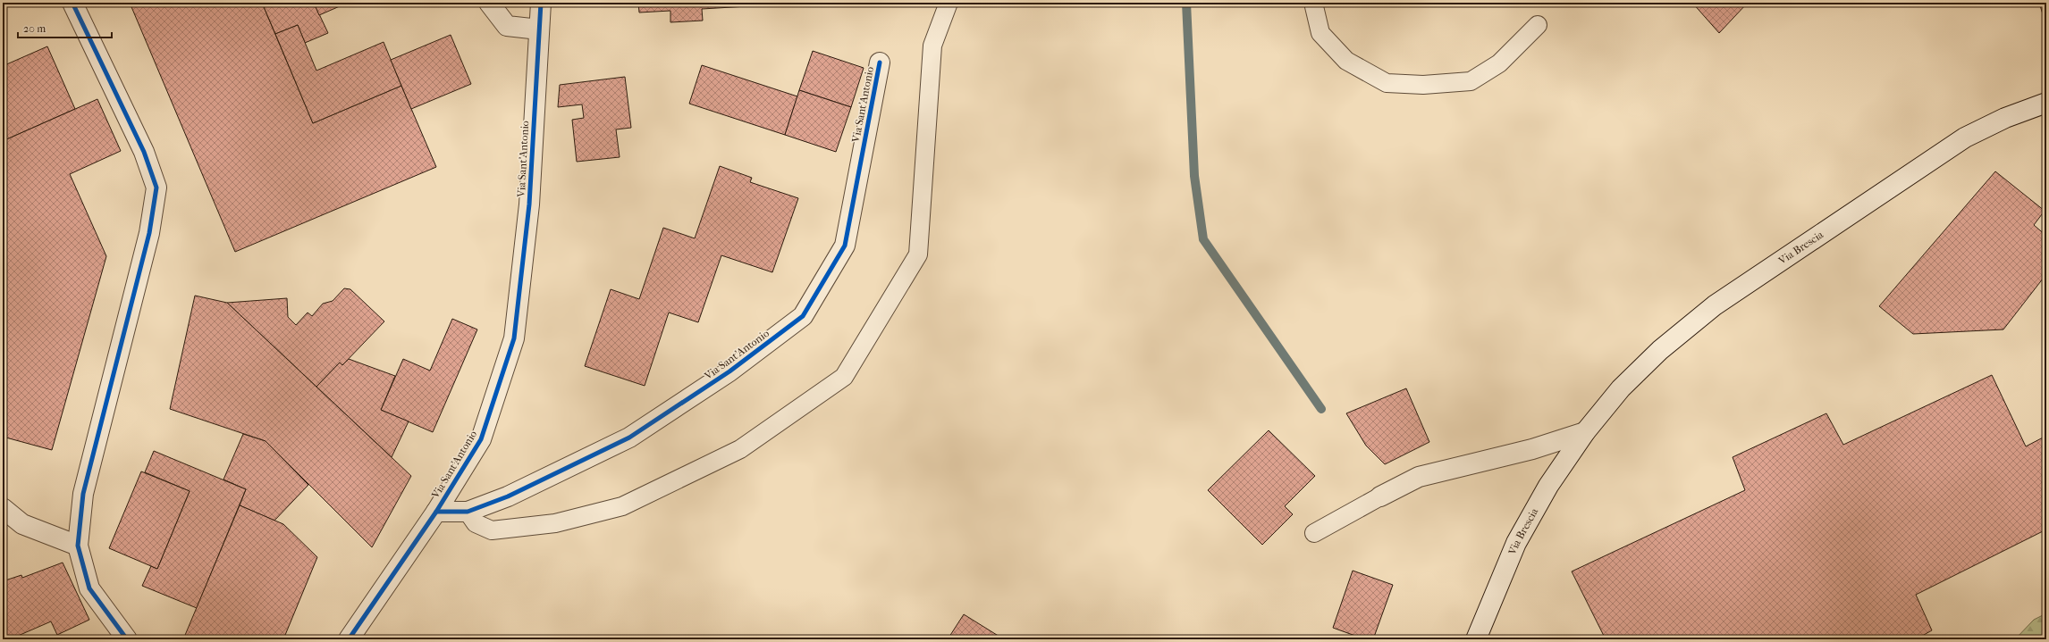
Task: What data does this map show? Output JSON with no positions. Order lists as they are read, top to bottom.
{
  "streets": {
    "street": ["Via Sant'Antonio", "Via Brescia"]
  },
  "scale_bar": "20 m"
}
